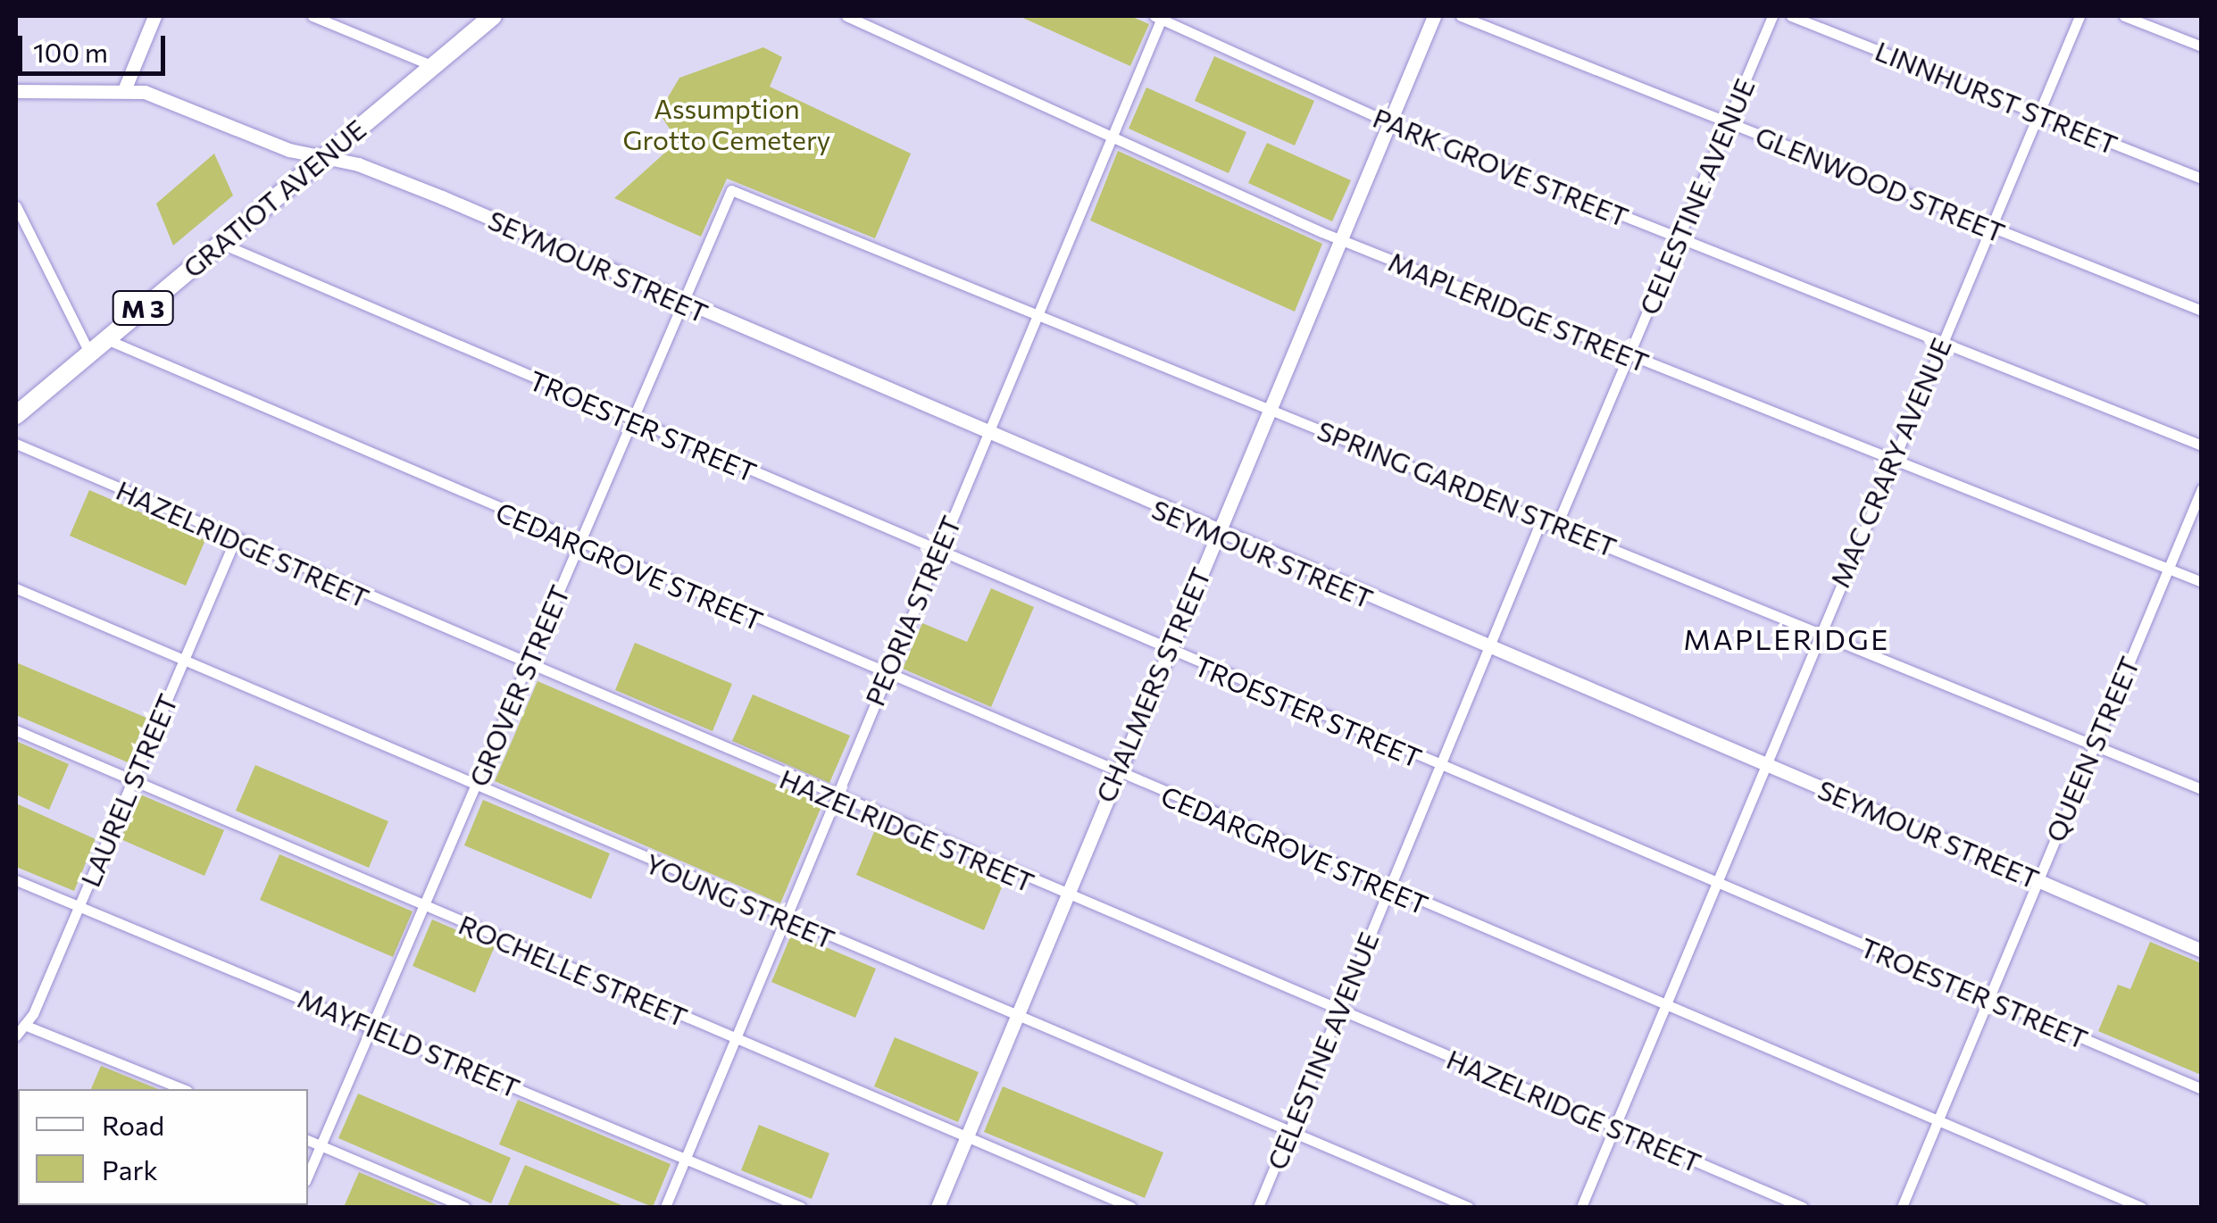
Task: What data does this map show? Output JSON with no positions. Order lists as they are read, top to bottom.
{
  "streets": {
    "main road": ["GRATIOT AVENUE", "M 3"],
    "street": [
      "LINNHURST STREET",
      "PARK GROVE STREET",
      "GLENWOOD STREET",
      "CELESTINE AVENUE",
      "SEYMOUR STREET",
      "MAPLERIDGE STREET",
      "TROESTER STREET",
      "MAC CRARY AVENUE",
      "SPRING GARDEN STREET",
      "HAZELRIDGE STREET",
      "CEDARGROVE STREET",
      "PEORIA STREET",
      "CHALMERS STREET",
      "GROVER STREET",
      "QUEEN STREET",
      "LAUREL STREET",
      "YOUNG STREET",
      "ROCHELLE STREET",
      "MAYFIELD STREET"
    ]
  },
  "crossings": [
    ["LINNHURST STREET", "MAC CRARY AVENUE"],
    ["PARK GROVE STREET", "CELESTINE AVENUE"],
    ["PARK GROVE STREET", "MAC CRARY AVENUE"],
    ["PARK GROVE STREET", "PEORIA STREET"],
    ["PARK GROVE STREET", "CHALMERS STREET"],
    ["GLENWOOD STREET", "CELESTINE AVENUE"],
    ["GLENWOOD STREET", "MAC CRARY AVENUE"],
    ["CELESTINE AVENUE", "SEYMOUR STREET"],
    ["CELESTINE AVENUE", "MAPLERIDGE STREET"],
    ["CELESTINE AVENUE", "TROESTER STREET"],
    ["CELESTINE AVENUE", "SPRING GARDEN STREET"],
    ["CELESTINE AVENUE", "HAZELRIDGE STREET"],
    ["CELESTINE AVENUE", "CEDARGROVE STREET"],
    ["CELESTINE AVENUE", "YOUNG STREET"],
    ["GRATIOT AVENUE", "SEYMOUR STREET"],
    ["GRATIOT AVENUE", "TROESTER STREET"],
    ["GRATIOT AVENUE", "CEDARGROVE STREET"],
    ["SEYMOUR STREET", "MAC CRARY AVENUE"],
    ["SEYMOUR STREET", "PEORIA STREET"],
    ["SEYMOUR STREET", "CHALMERS STREET"],
    ["SEYMOUR STREET", "GROVER STREET"],
    ["SEYMOUR STREET", "QUEEN STREET"],
    ["MAPLERIDGE STREET", "MAC CRARY AVENUE"],
    ["MAPLERIDGE STREET", "PEORIA STREET"],
    ["MAPLERIDGE STREET", "CHALMERS STREET"],
    ["MAPLERIDGE STREET", "QUEEN STREET"],
    ["TROESTER STREET", "MAC CRARY AVENUE"],
    ["TROESTER STREET", "PEORIA STREET"],
    ["TROESTER STREET", "CHALMERS STREET"],
    ["TROESTER STREET", "GROVER STREET"],
    ["TROESTER STREET", "QUEEN STREET"],
    ["MAC CRARY AVENUE", "SPRING GARDEN STREET"],
    ["MAC CRARY AVENUE", "HAZELRIDGE STREET"],
    ["MAC CRARY AVENUE", "CEDARGROVE STREET"],
    ["SPRING GARDEN STREET", "PEORIA STREET"],
    ["SPRING GARDEN STREET", "CHALMERS STREET"],
    ["SPRING GARDEN STREET", "GROVER STREET"],
    ["SPRING GARDEN STREET", "QUEEN STREET"],
    ["HAZELRIDGE STREET", "PEORIA STREET"],
    ["HAZELRIDGE STREET", "CHALMERS STREET"],
    ["HAZELRIDGE STREET", "GROVER STREET"],
    ["HAZELRIDGE STREET", "LAUREL STREET"],
    ["CEDARGROVE STREET", "PEORIA STREET"],
    ["CEDARGROVE STREET", "CHALMERS STREET"],
    ["CEDARGROVE STREET", "GROVER STREET"],
    ["CEDARGROVE STREET", "QUEEN STREET"],
    ["PEORIA STREET", "YOUNG STREET"],
    ["PEORIA STREET", "ROCHELLE STREET"],
    ["PEORIA STREET", "MAYFIELD STREET"],
    ["CHALMERS STREET", "YOUNG STREET"],
    ["CHALMERS STREET", "ROCHELLE STREET"],
    ["GROVER STREET", "YOUNG STREET"],
    ["GROVER STREET", "ROCHELLE STREET"],
    ["GROVER STREET", "MAYFIELD STREET"],
    ["LAUREL STREET", "YOUNG STREET"],
    ["LAUREL STREET", "ROCHELLE STREET"],
    ["LAUREL STREET", "MAYFIELD STREET"]
  ],
  "districts": ["MAPLERIDGE"],
  "parks": ["Assumption Grotto Cemetery"],
  "legend": ["Road", "Park"],
  "scale_bar": "100 m"
}
